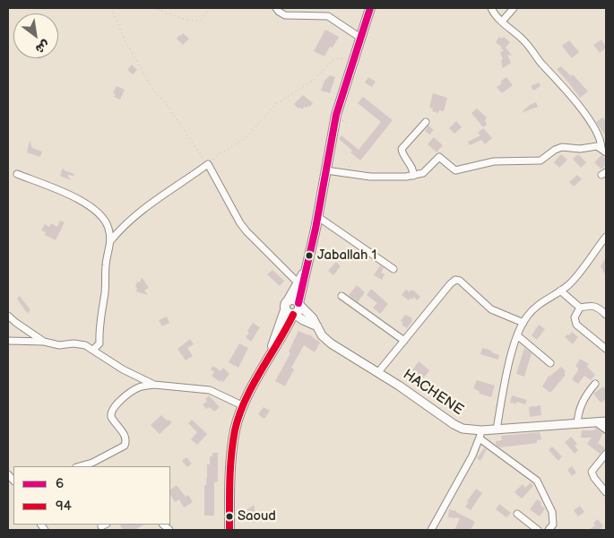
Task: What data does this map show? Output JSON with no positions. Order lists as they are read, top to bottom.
{
  "streets": {
    "street": ["HACHENE"]
  },
  "places": ["Jaballah 1", "Saoud"],
  "lines": ["transit line 6", "transit line 94"],
  "legend": ["6", "94"],
  "north": "bottom right"
}
